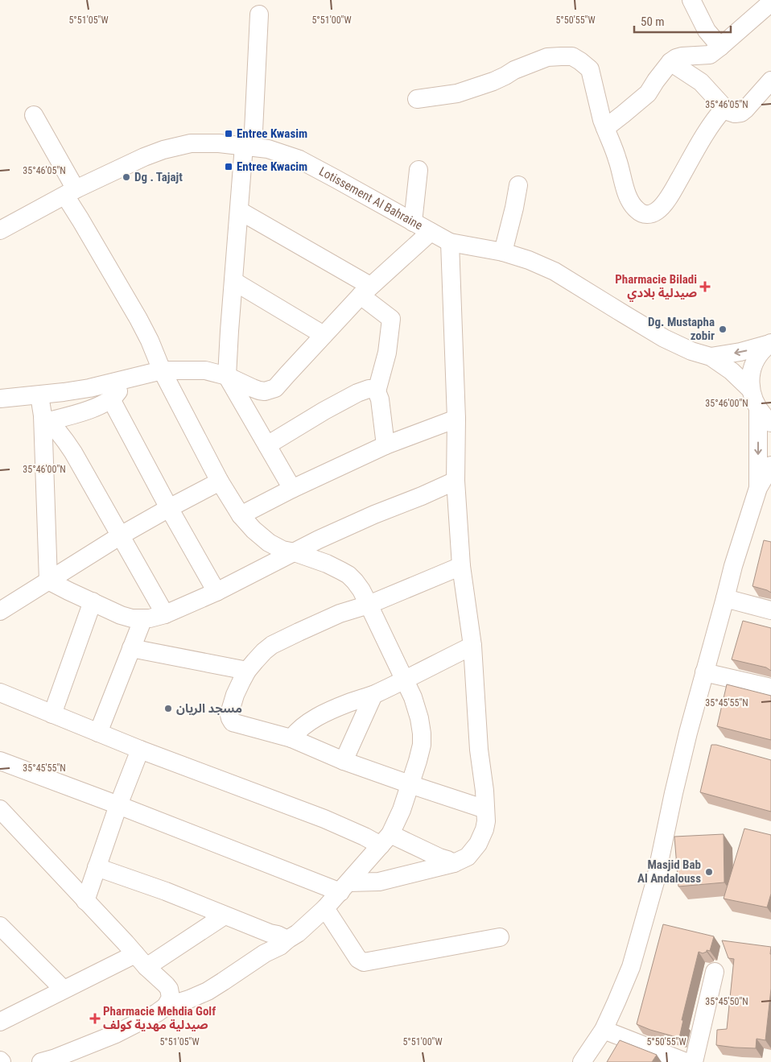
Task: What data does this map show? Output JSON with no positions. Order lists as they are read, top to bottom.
{
  "streets": {
    "street": ["Lotissement Al Bahraine"]
  },
  "places": {
    "transit": ["Entree Kwasim", "Entree Kwacim"],
    "other": [
      "Dg . Tajajt",
      "Dg. Mustapha zobir",
      "مسجد الريان",
      "Masjid Bab Al Andalouss"
    ],
    "health": ["Pharmacie Biladi صيدلية بلادي", "Pharmacie Mehdia Golf صيدلية مهدية كولف"]
  },
  "scale_bar": "50 m",
  "coordinates": [
    "5°51'05\"W",
    "5°51'00\"W",
    "5°50'55\"W",
    "35°46'05\"N",
    "35°46'00\"N",
    "35°45'55\"N",
    "35°45'50\"N"
  ]
}
